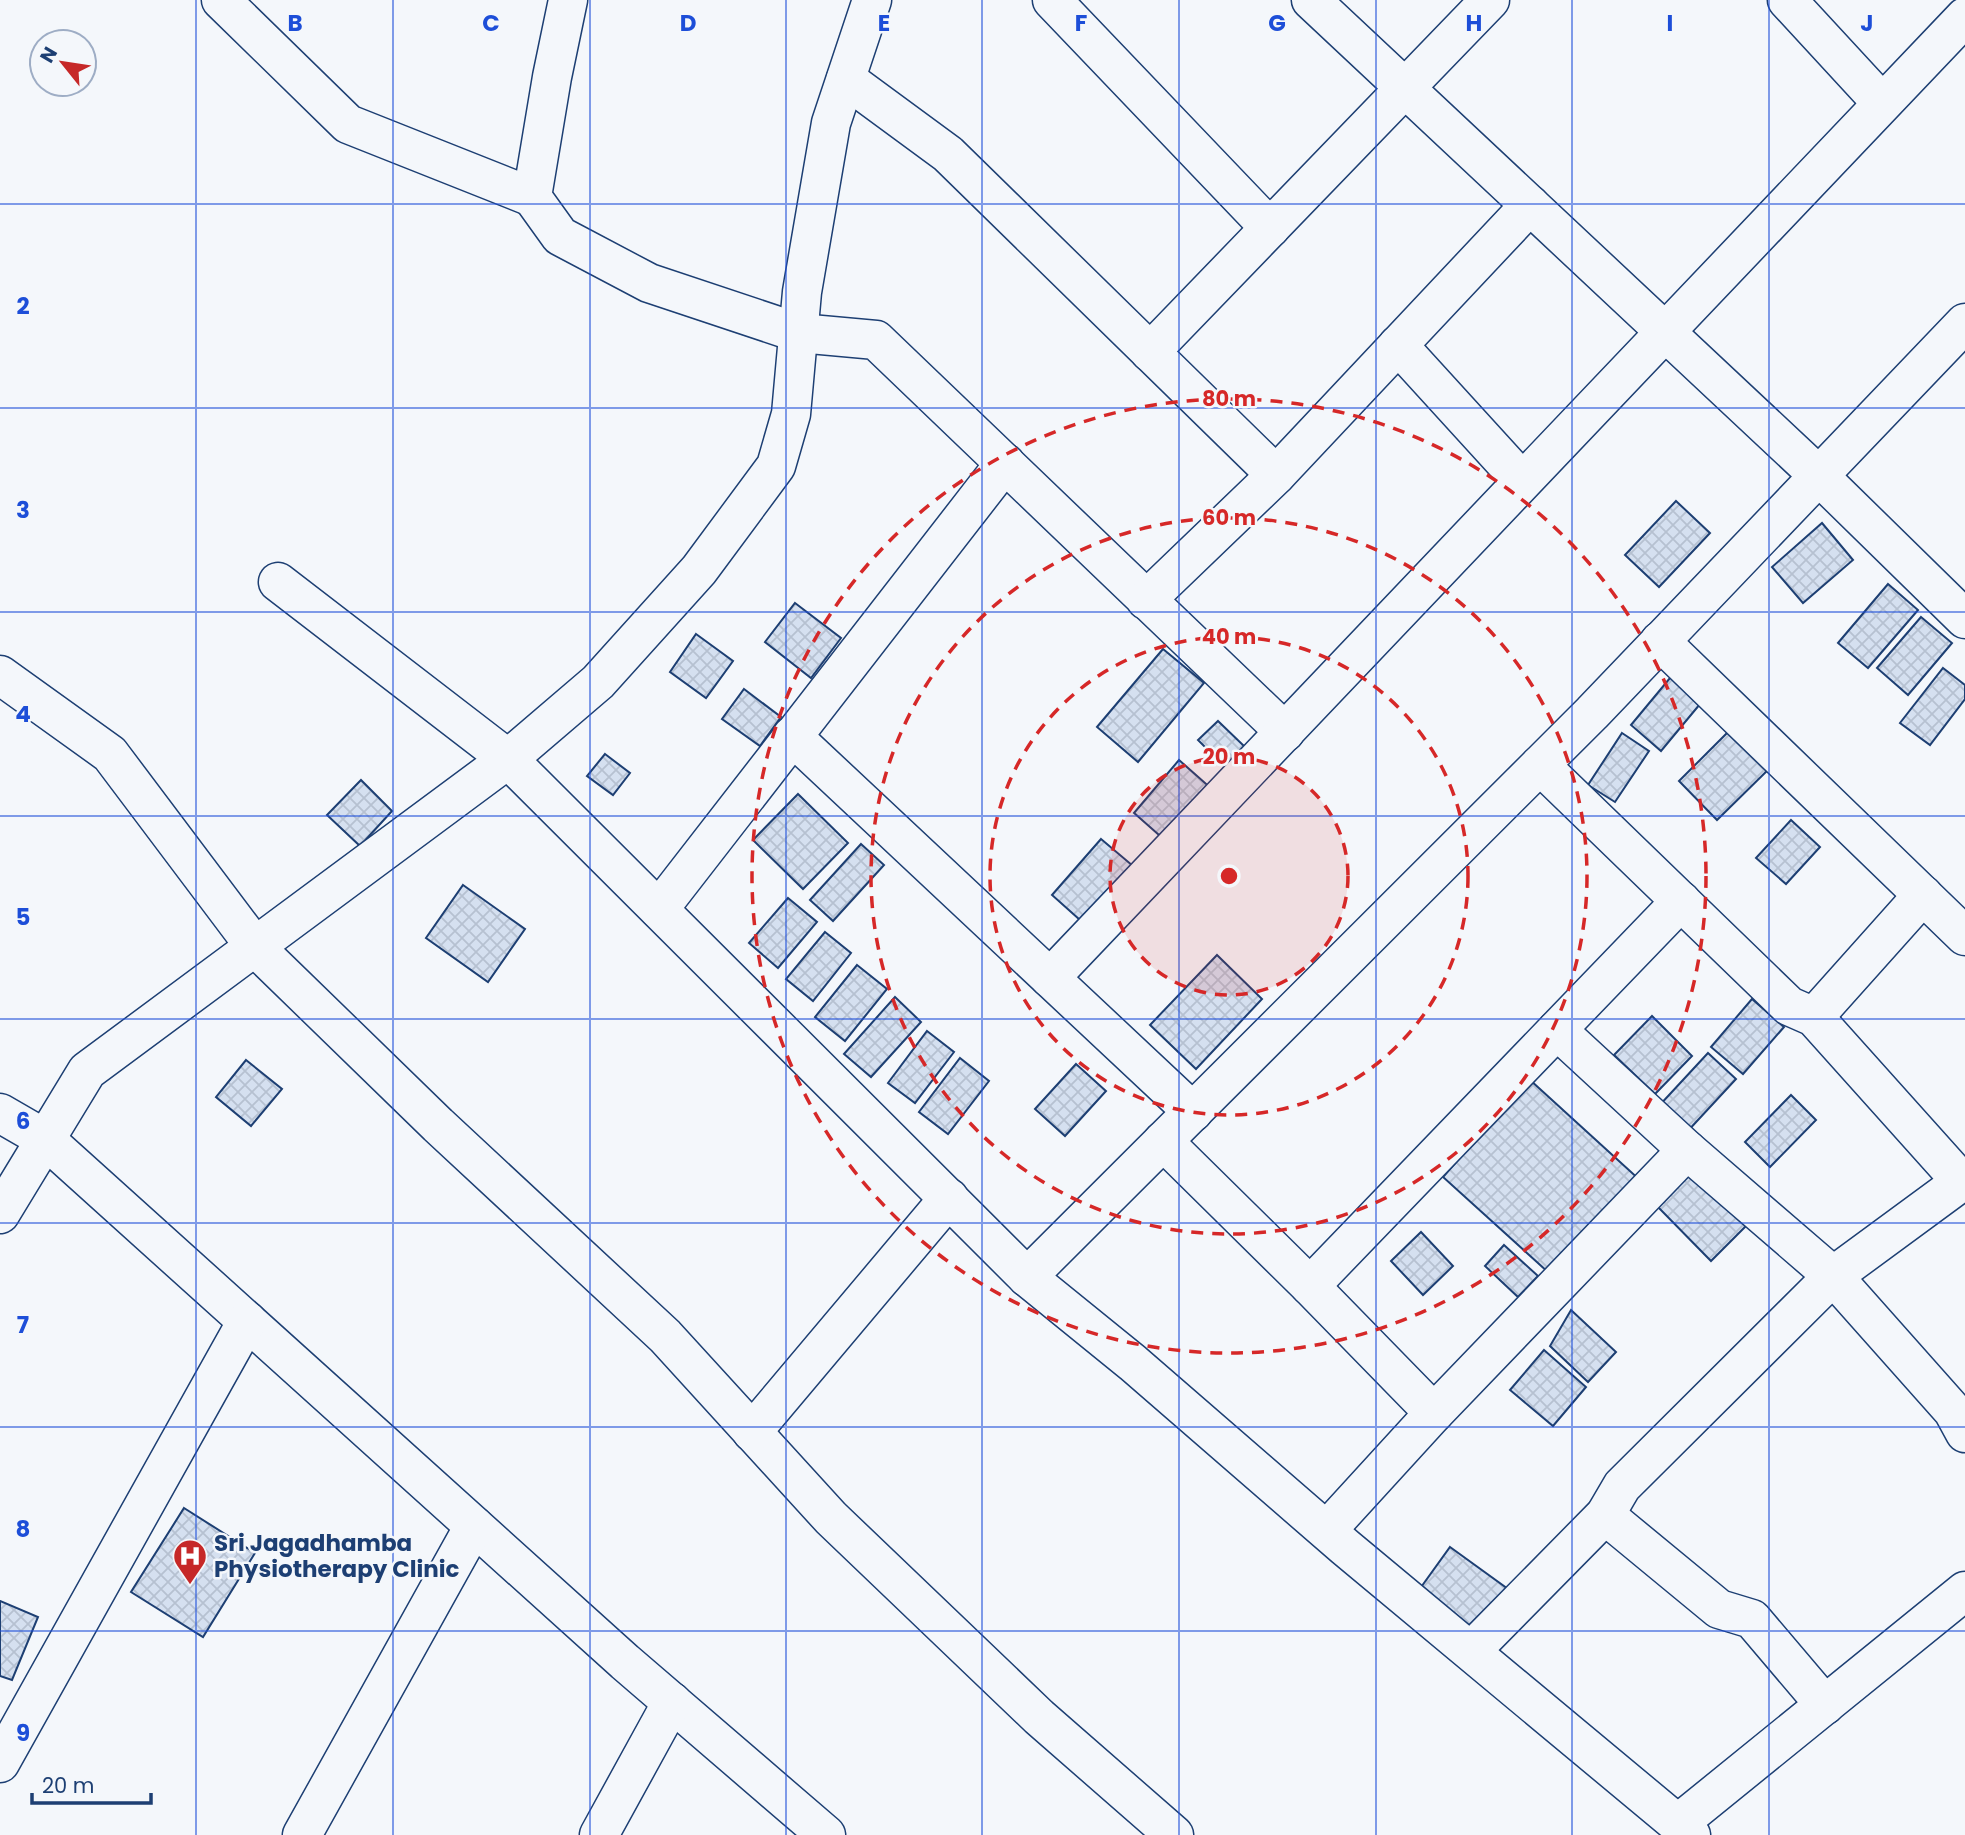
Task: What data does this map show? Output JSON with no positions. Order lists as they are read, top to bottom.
{
  "places": {
    "hospital": ["Sri Jagadhamba Physiotherapy Clinic"]
  },
  "scale_bar": "20 m",
  "north": "top left",
  "grid": {
    "columns": [
      "B",
      "C",
      "D",
      "E",
      "F",
      "G",
      "H",
      "I",
      "J"
    ],
    "rows": [
      "2",
      "3",
      "4",
      "5",
      "6",
      "7",
      "8",
      "9"
    ]
  },
  "rings": [
    "80 m",
    "60 m",
    "40 m",
    "20 m"
  ]
}
